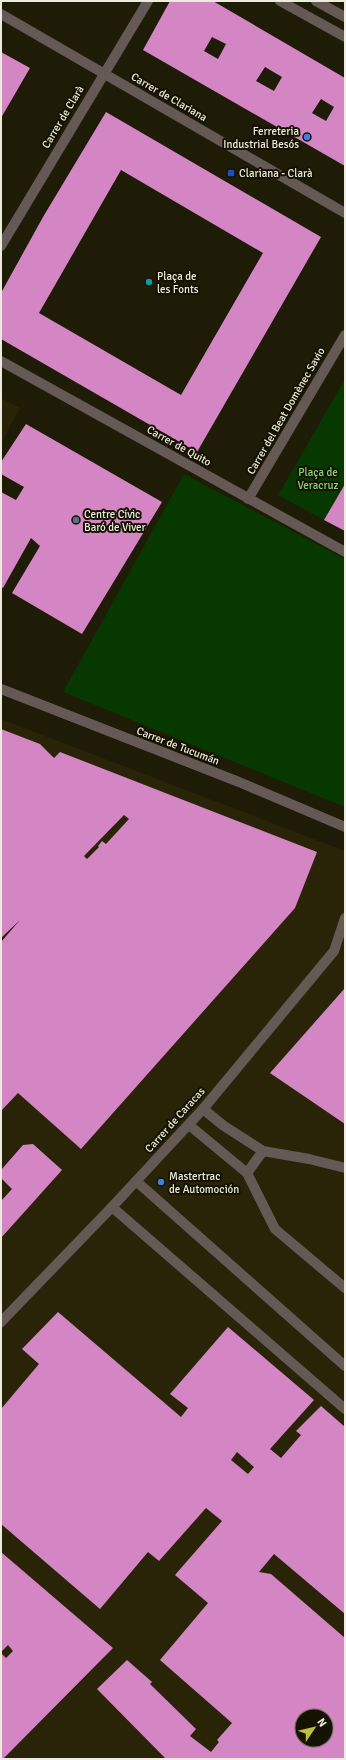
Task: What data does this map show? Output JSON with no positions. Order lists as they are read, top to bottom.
{
  "streets": {
    "street": [
      "Carrer de Clariana",
      "Carrer de Clarà",
      "Carrer del Beat Domènec Savio",
      "Carrer de Quito",
      "Carrer de Tucumán",
      "Carrer de Caracas"
    ]
  },
  "crossings": [
    ["Carrer de Clariana", "Carrer de Clarà"],
    ["Carrer del Beat Domènec Savio", "Carrer de Quito"]
  ],
  "parks": ["Plaça de Veracruz"],
  "places": {
    "other": [
      "Ferreteria Industrial Besós",
      "Plaça de les Fonts",
      "Centre Cívic Baró de Viver",
      "Mastertrac de Automoción"
    ],
    "transit": ["Clariana - Clarà"]
  },
  "north": "top right"
}
